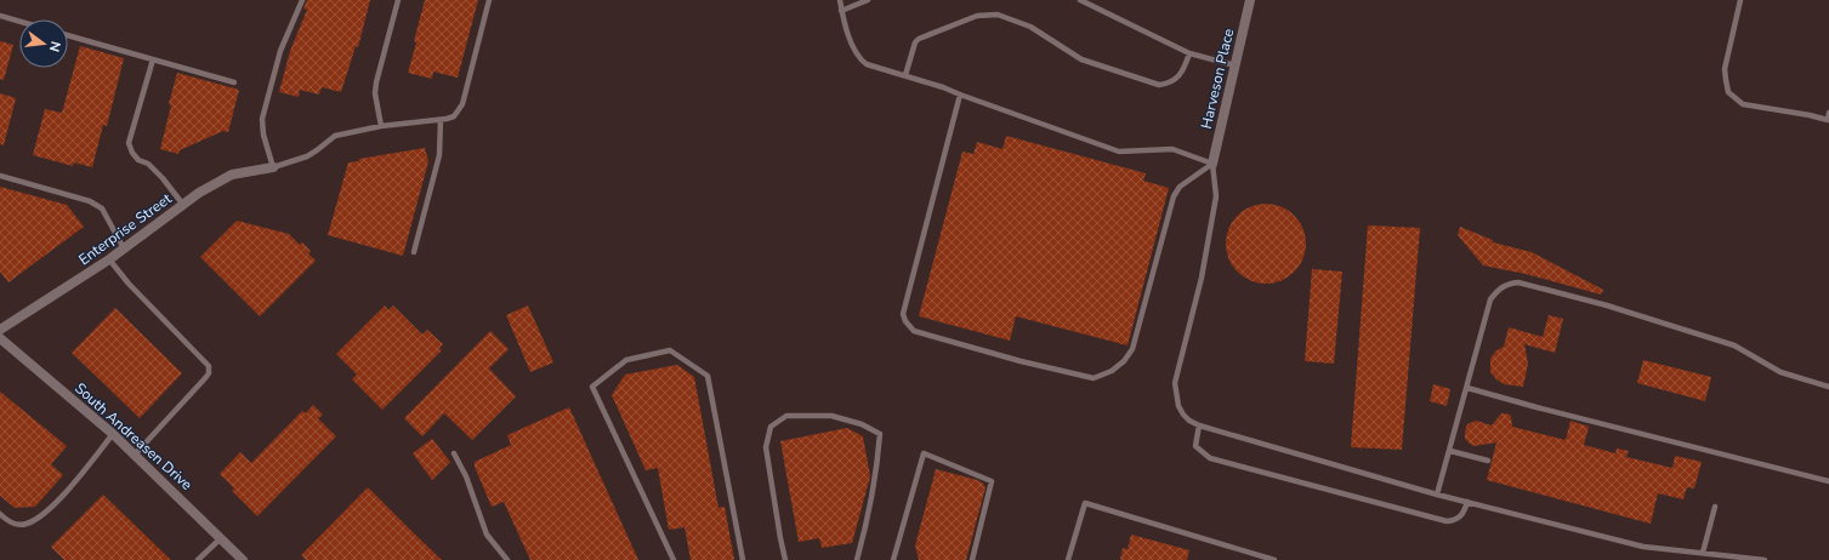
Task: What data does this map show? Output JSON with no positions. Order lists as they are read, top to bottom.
{
  "streets": {
    "street": ["Harveson Place", "Enterprise Street", "South Andreasen Drive"]
  },
  "north": "right"
}
